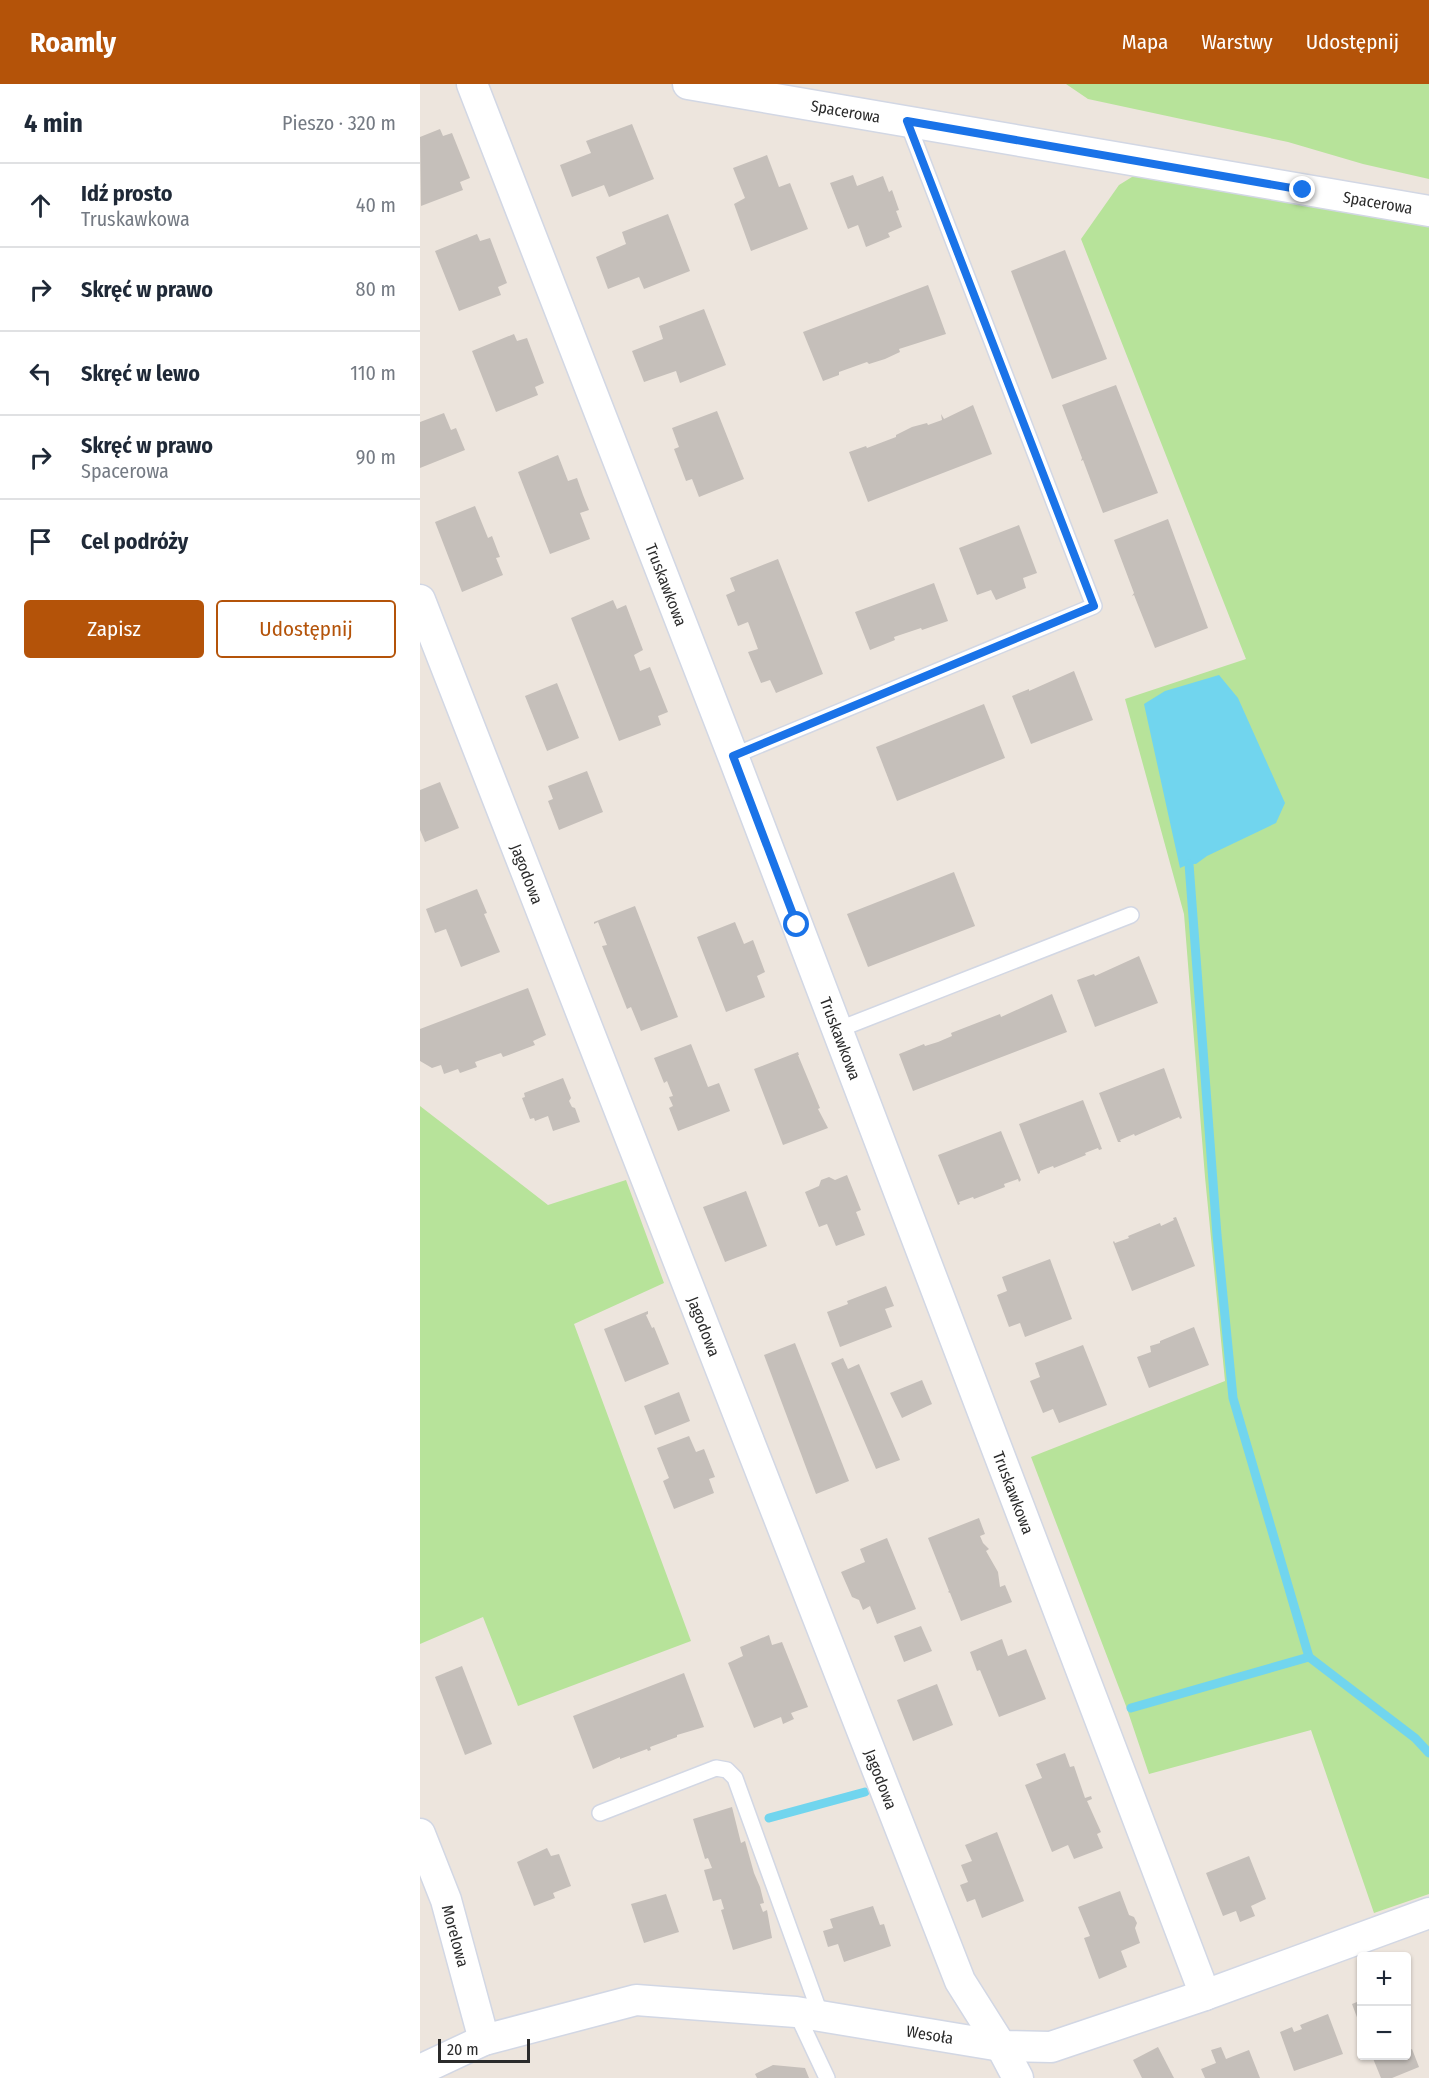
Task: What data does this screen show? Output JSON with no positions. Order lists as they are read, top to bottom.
{
  "streets": {
    "street": [
      "Spacerowa",
      "Truskawkowa",
      "Jagodowa",
      "Morelowa",
      "Wesoła"
    ]
  },
  "crossings": [
    ["Truskawkowa", "Wesoła"],
    ["Jagodowa", "Wesoła"],
    ["Morelowa", "Wesoła"]
  ],
  "scale_bar": "20 m",
  "page": {
    "header": "Roamly",
    "nav": ["Mapa", "Warstwy", "Udostępnij"],
    "heading": ["4 min", "Pieszo · 320 m"],
    "list": [
      ["Idź prosto", "Truskawkowa", "40 m"],
      ["Skręć w prawo", "80 m"],
      ["Skręć w lewo", "110 m"],
      ["Skręć w prawo", "Spacerowa", "90 m"],
      "Cel podróży"
    ],
    "buttons": ["Zapisz", "Udostępnij"],
    "map_buttons": ["+", "−"],
    "scale": "20 m"
  }
}
